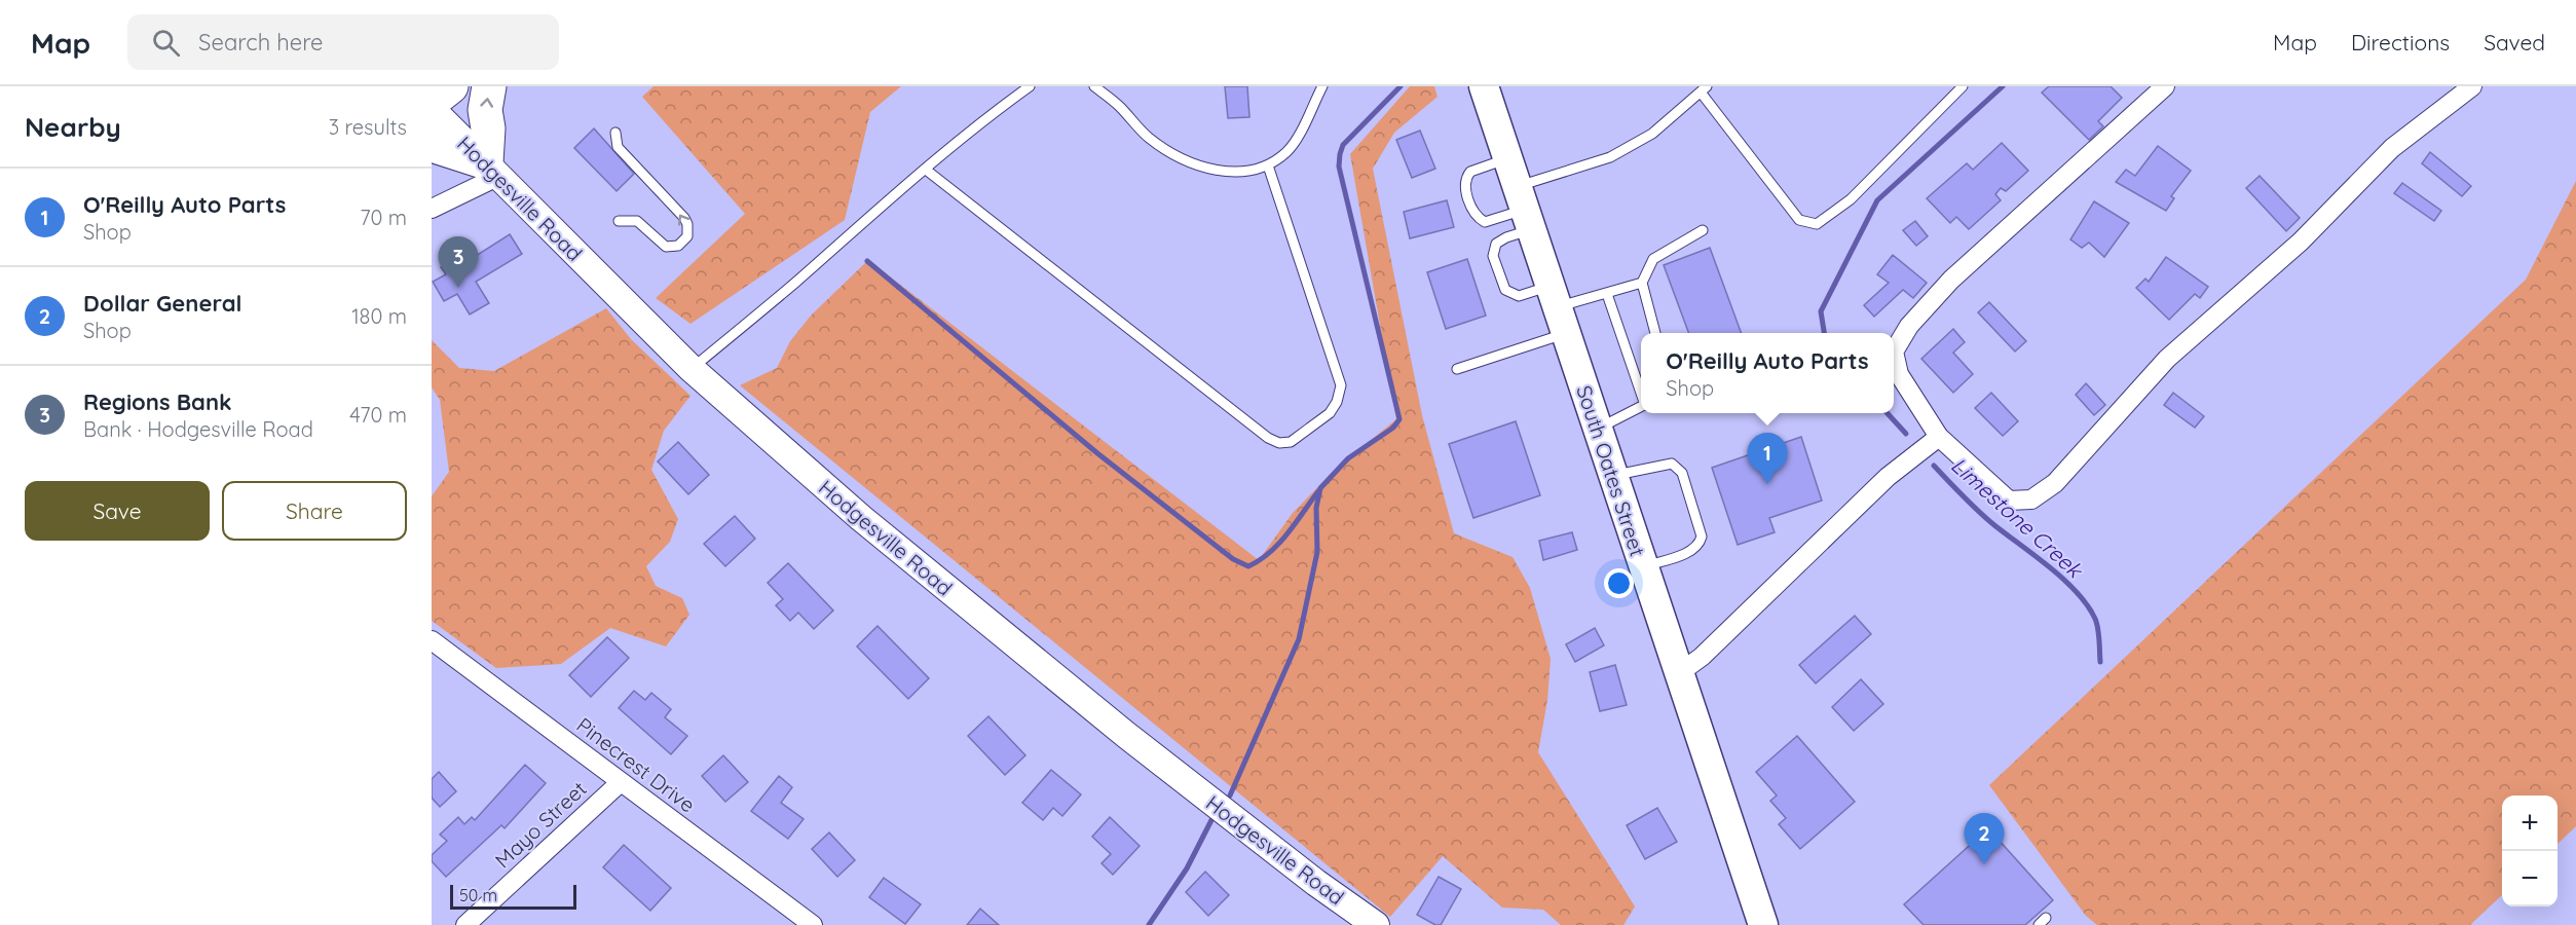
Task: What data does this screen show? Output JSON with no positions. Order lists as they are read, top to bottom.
{
  "streets": {
    "main road": ["South Oates Street"],
    "street": ["Hodgesville Road", "Pinecrest Drive", "Mayo Street"]
  },
  "crossings": [
    ["Pinecrest Drive", "Mayo Street"]
  ],
  "water": ["Limestone Creek"],
  "scale_bar": "50 m",
  "page": {
    "header": "Map",
    "search": "Search here",
    "nav": ["Map", "Directions", "Saved"],
    "heading": ["Nearby", "3 results"],
    "list": [
      {
        "mark": "1",
        "name": "O'Reilly Auto Parts",
        "note": "Shop",
        "value": "70 m"
      },
      {
        "mark": "2",
        "name": "Dollar General",
        "note": "Shop",
        "value": "180 m"
      },
      {
        "mark": "3",
        "name": "Regions Bank",
        "note": "Bank · Hodgesville Road",
        "value": "470 m"
      }
    ],
    "pins": ["3", "1", "2"],
    "popup": ["O'Reilly Auto Parts", "Shop"],
    "buttons": ["Save", "Share"],
    "map_buttons": ["+", "−"],
    "scale": "50 m"
  }
}
